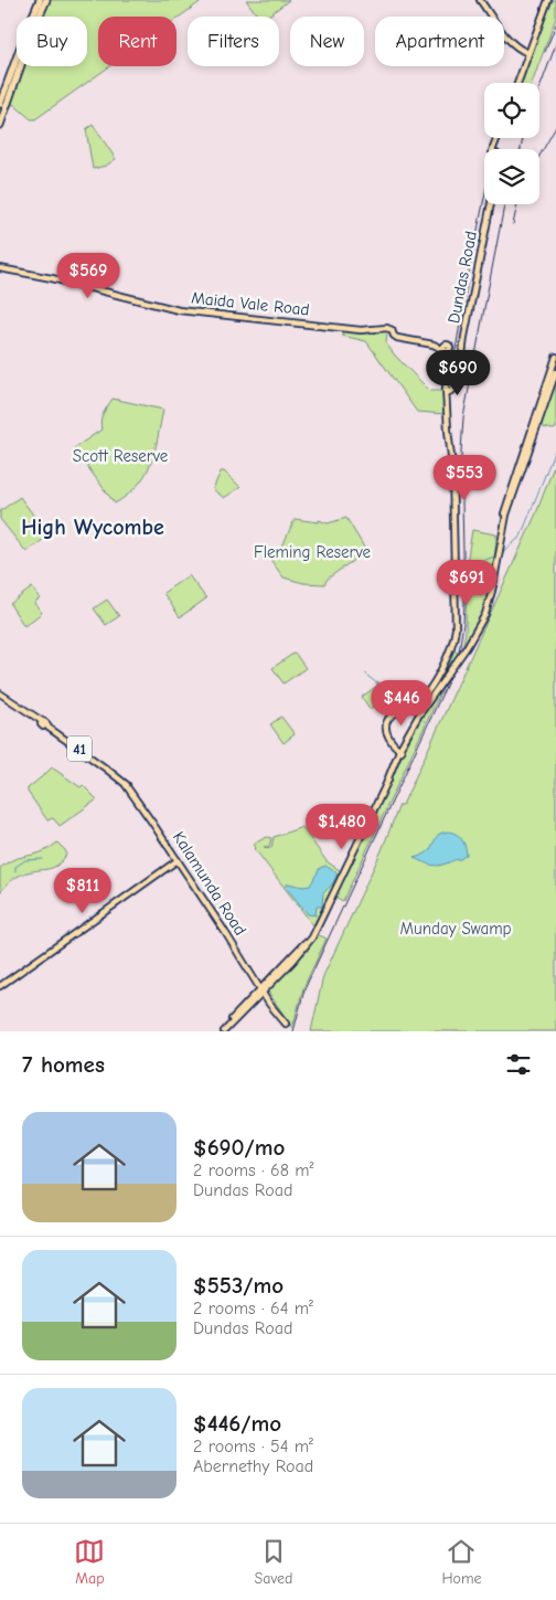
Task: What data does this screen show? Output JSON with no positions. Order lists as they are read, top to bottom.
{
  "streets": {
    "main road": [
      "Dundas Road",
      "Maida Vale Road",
      "41",
      "Kalamunda Road"
    ]
  },
  "crossings": [
    ["Dundas Road", "Maida Vale Road"]
  ],
  "districts": ["High Wycombe"],
  "parks": ["Scott Reserve", "Fleming Reserve", "Munday Swamp"],
  "page": {
    "chip": [
      "Buy",
      "Rent",
      "Filters",
      "New",
      "Apartment"
    ],
    "price": [
      "$569",
      "$690",
      "$553",
      "$691",
      "$446",
      "$1,480",
      "$811"
    ],
    "heading": "7 homes",
    "list": [
      {
        "name": "$690/mo",
        "note": "2 rooms · 68 m² · Dundas Road"
      },
      {
        "name": "$553/mo",
        "note": "2 rooms · 64 m² · Dundas Road"
      },
      {
        "name": "$446/mo",
        "note": "2 rooms · 54 m² · Abernethy Road"
      }
    ],
    "tabs": ["Map", "Saved", "Home"]
  }
}
